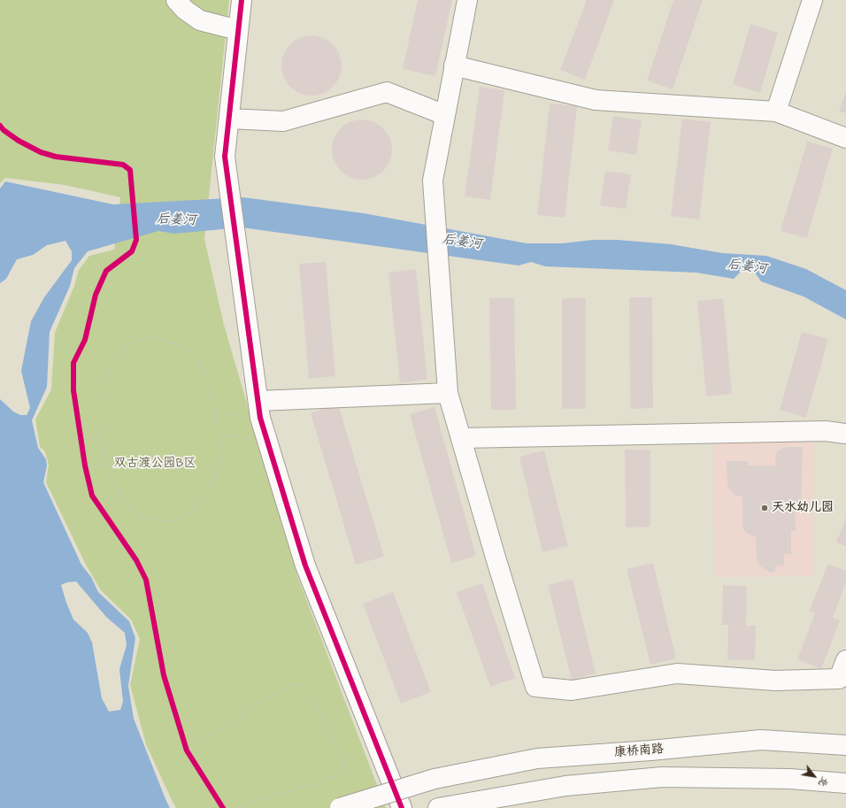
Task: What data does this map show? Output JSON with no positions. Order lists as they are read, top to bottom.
{
  "streets": {
    "main road": ["康桥南路"]
  },
  "water": ["后姜河"],
  "parks": ["双古渡公园B区"],
  "places": ["天水幼儿园"],
  "north": "bottom right"
}
